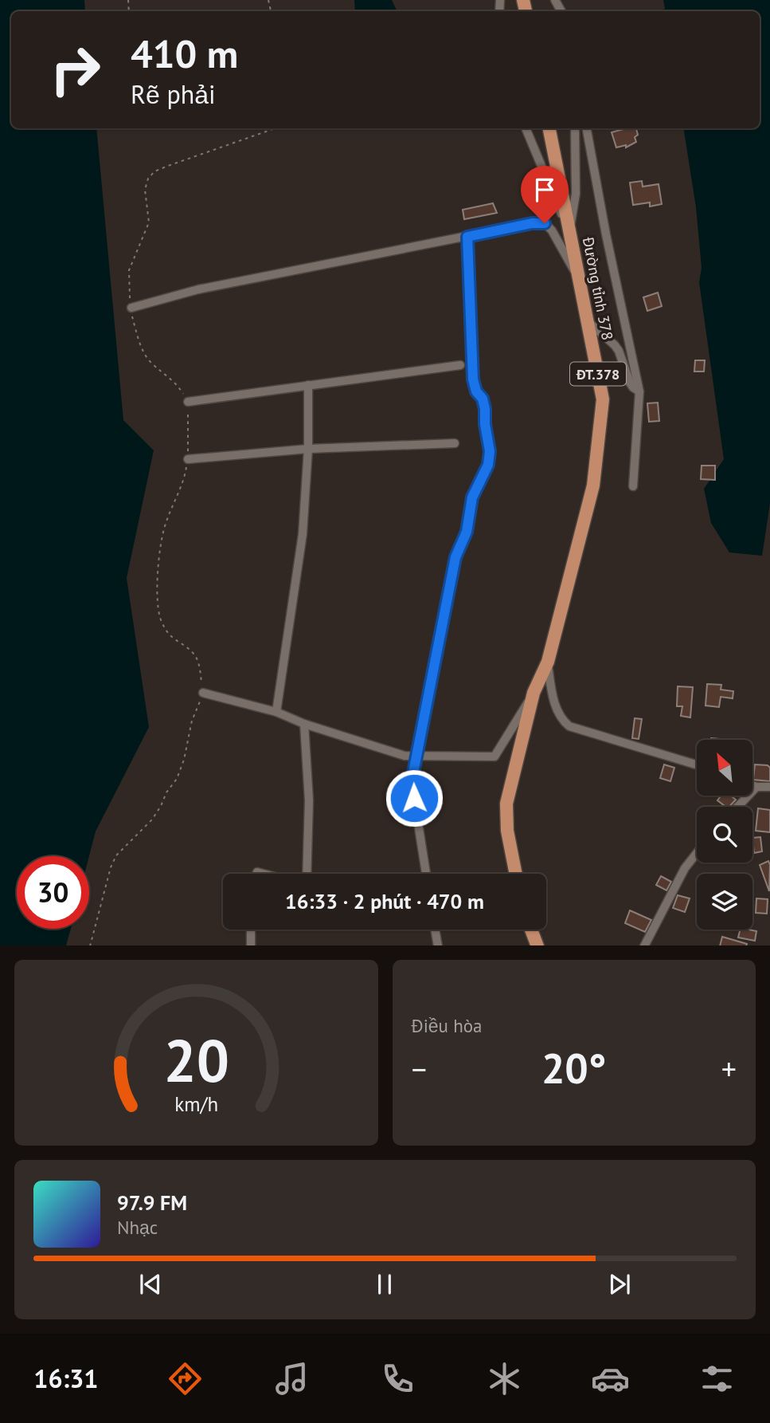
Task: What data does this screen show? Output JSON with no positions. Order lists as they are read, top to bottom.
{
  "streets": {
    "main road": ["Đường tỉnh 378", "ĐT.378"]
  },
  "crossings": [
    ["Đường tỉnh 378", "ĐT.378"]
  ],
  "north": "top left",
  "page": {
    "turn": ["410 m", "Rẽ phải"],
    "limit": "30",
    "trip": "16:33 · 2 phút · 470 m",
    "tile": "Điều hòa",
    "heat": ["−", "20°", "+"],
    "song": ["97.9 FM", "Nhạc"],
    "tabs": "16:31",
    "gauge": ["20", "km/h"]
  }
}
